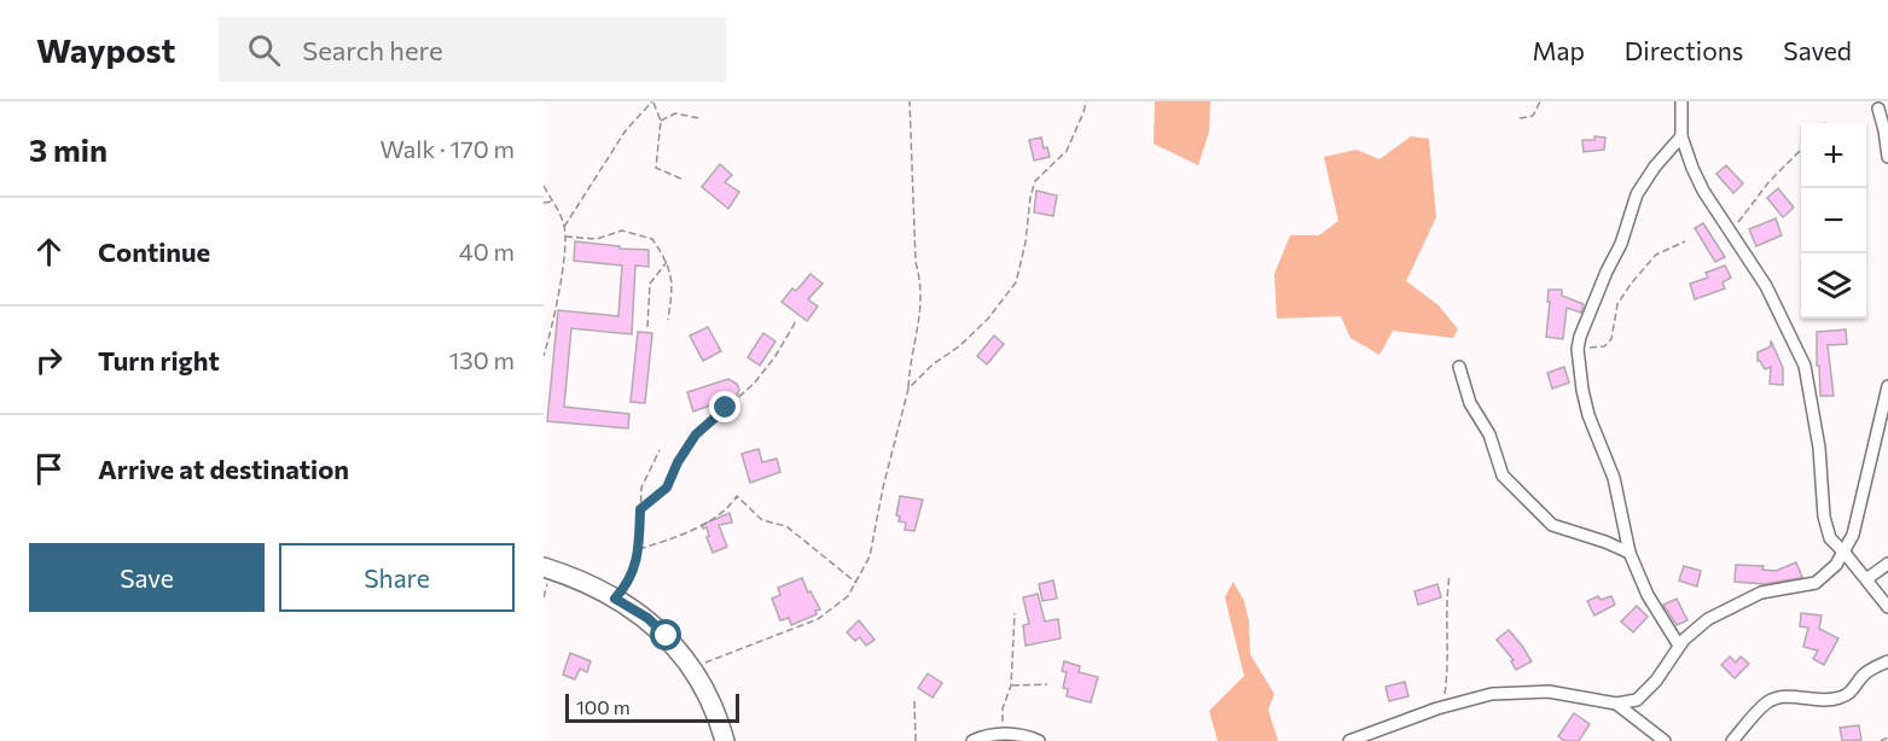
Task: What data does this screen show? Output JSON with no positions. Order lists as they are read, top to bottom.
{
  "scale_bar": "100 m",
  "page": {
    "header": "Waypost",
    "search": "Search here",
    "nav": ["Map", "Directions", "Saved"],
    "heading": ["3 min", "Walk · 170 m"],
    "map_buttons": ["+", "−"],
    "list": [
      ["Continue", "40 m"],
      ["Turn right", "130 m"],
      "Arrive at destination"
    ],
    "buttons": ["Save", "Share"],
    "scale": "100 m"
  }
}
